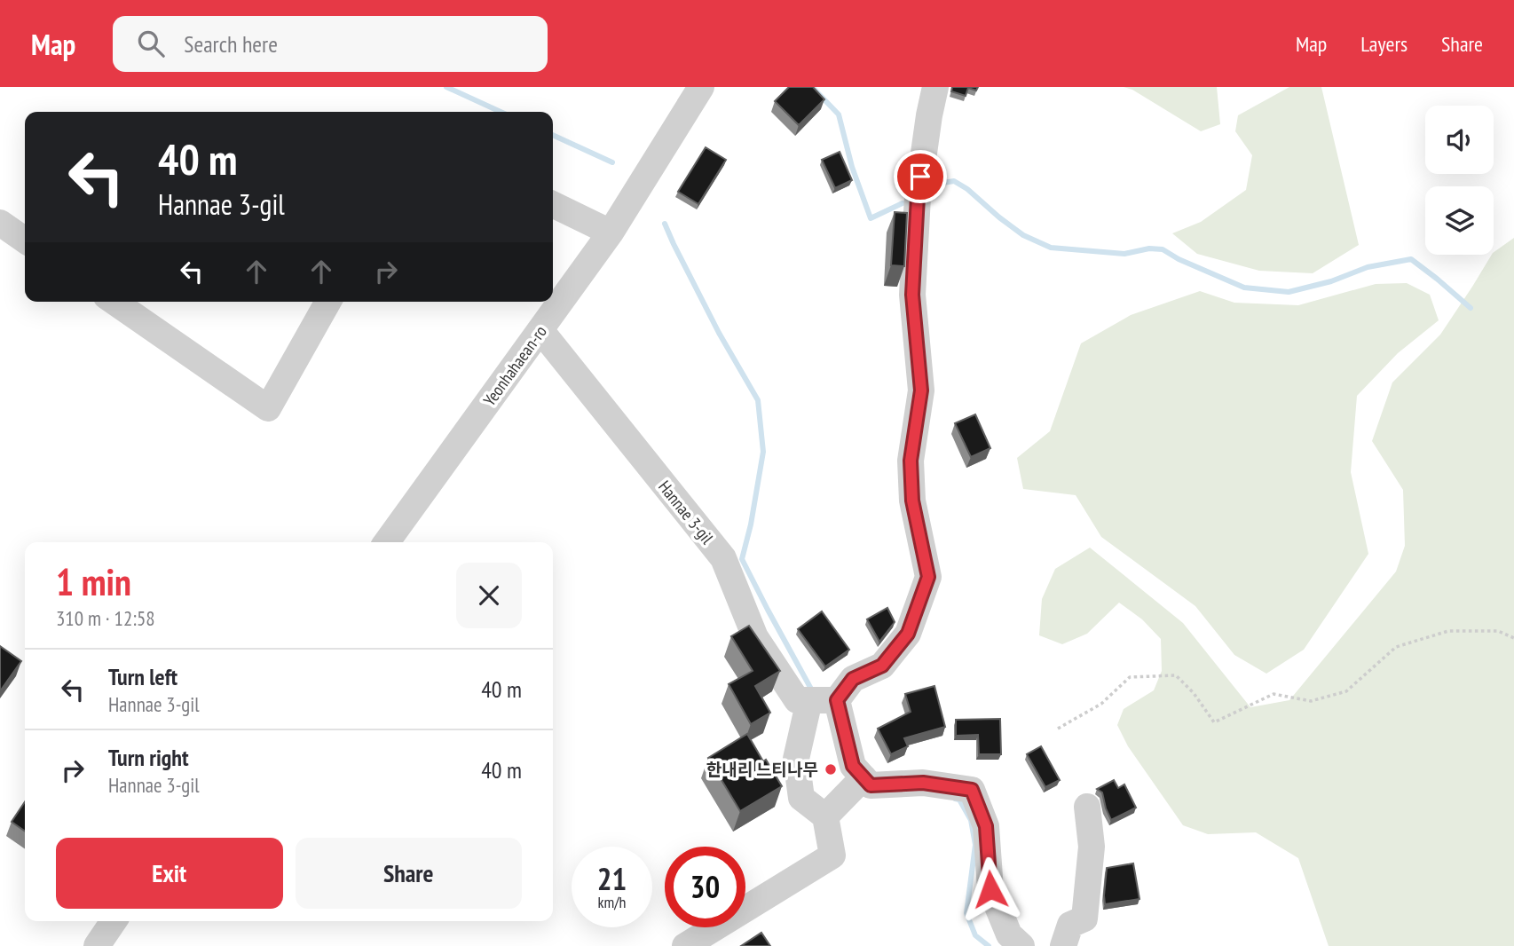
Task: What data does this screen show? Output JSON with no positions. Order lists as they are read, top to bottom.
{
  "streets": {
    "street": ["Yeonhahaean-ro", "Hannae 3-gil"]
  },
  "crossings": [
    ["Yeonhahaean-ro", "Hannae 3-gil"]
  ],
  "places": ["한내리 느티나무"],
  "page": {
    "header": "Map",
    "search": "Search here",
    "nav": ["Map", "Layers", "Share"],
    "turn": ["40 m", "Hannae 3-gil"],
    "heading": ["1 min", "310 m · 12:58"],
    "list": [
      {
        "name": "Turn left",
        "note": "Hannae 3-gil",
        "value": "40 m"
      },
      {
        "name": "Turn right",
        "note": "Hannae 3-gil",
        "value": "40 m"
      }
    ],
    "buttons": ["Exit", "Share"],
    "speed": "21 km/h",
    "limit": "30"
  }
}
